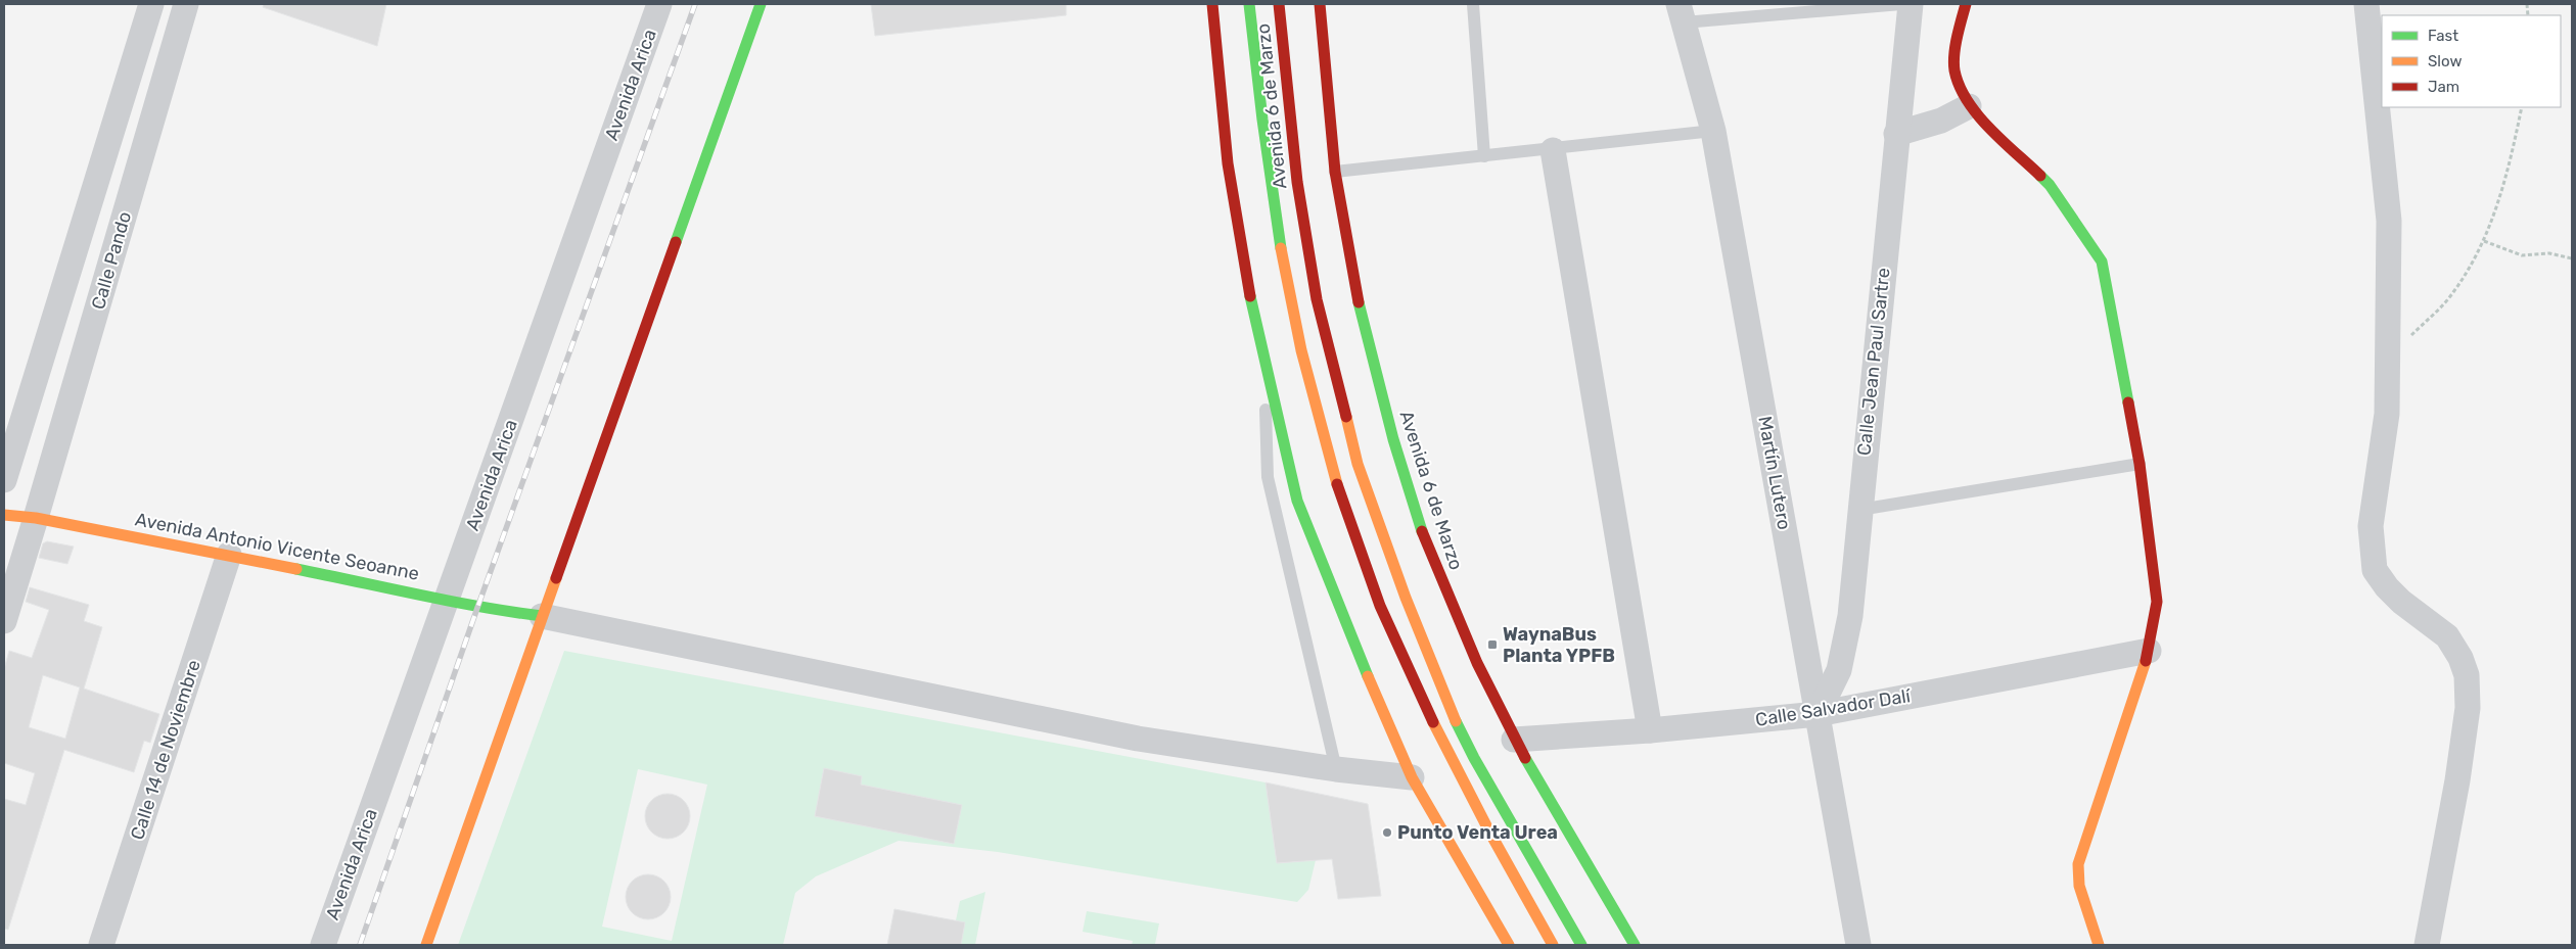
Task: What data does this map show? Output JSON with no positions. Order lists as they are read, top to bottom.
{
  "streets": {
    "main road": ["Avenida 6 de Marzo", "Avenida Antonio Vicente Seoanne"],
    "street": [
      "Avenida Arica",
      "Calle Pando",
      "Calle Jean Paul Sartre",
      "Martín Lutero",
      "Calle Salvador Dalí",
      "Calle 14 de Noviembre"
    ]
  },
  "crossings": [
    ["Avenida Arica", "Avenida Antonio Vicente Seoanne"],
    ["Avenida 6 de Marzo", "Calle Salvador Dalí"],
    ["Calle Pando", "Avenida Antonio Vicente Seoanne"],
    ["Calle Jean Paul Sartre", "Martín Lutero"],
    ["Calle Jean Paul Sartre", "Calle Salvador Dalí"],
    ["Martín Lutero", "Calle Salvador Dalí"],
    ["Avenida Antonio Vicente Seoanne", "Calle 14 de Noviembre"]
  ],
  "places": {
    "transit": ["WaynaBus Planta YPFB"],
    "other": ["Punto Venta Urea"]
  },
  "legend": ["Fast", "Slow", "Jam"]
}
